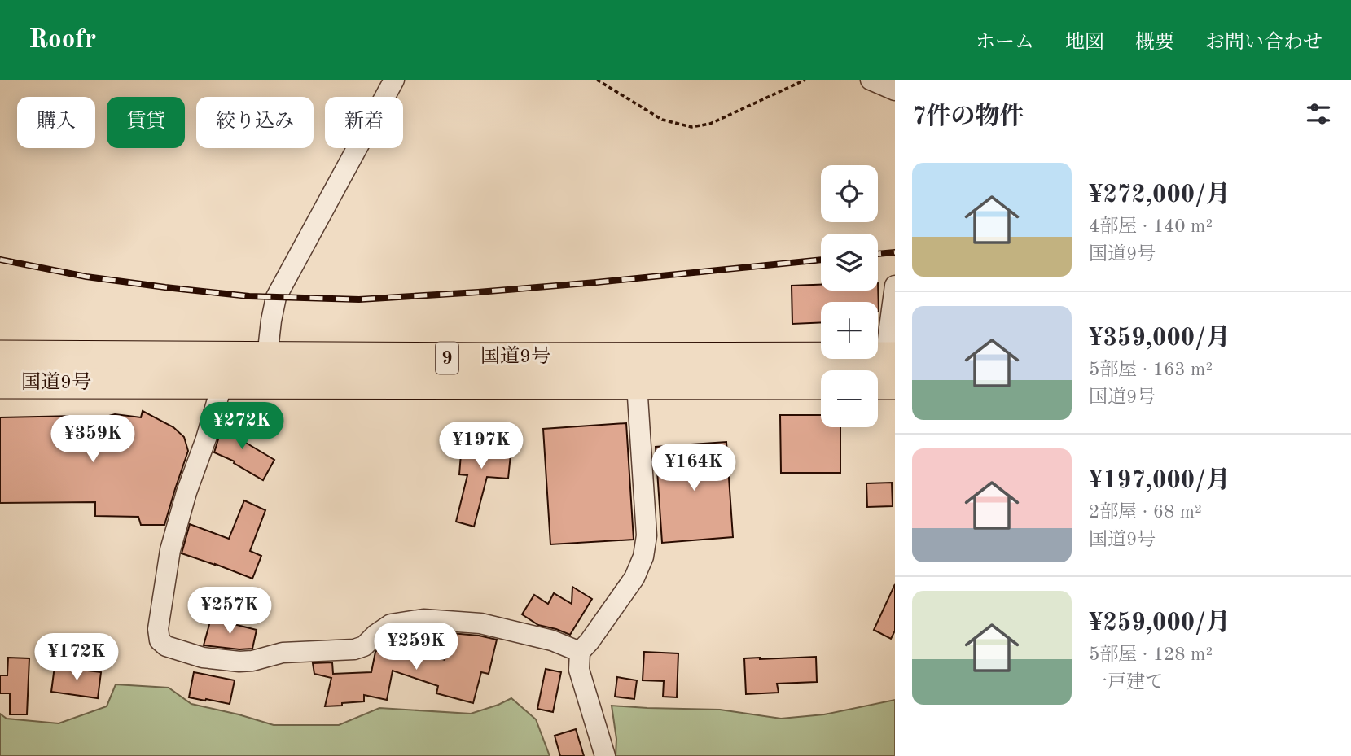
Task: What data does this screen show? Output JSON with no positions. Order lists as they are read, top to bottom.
{
  "streets": {
    "highway": ["国道9号", "9"]
  },
  "page": {
    "header": "Roofr",
    "nav": [
      "ホーム",
      "地図",
      "概要",
      "お問い合わせ"
    ],
    "heading": "7件の物件",
    "chip": [
      "購入",
      "賃貸",
      "絞り込み",
      "新着"
    ],
    "list": [
      {
        "name": "¥272,000/月",
        "note": "4部屋 · 140 m² · 国道9号"
      },
      {
        "name": "¥359,000/月",
        "note": "5部屋 · 163 m² · 国道9号"
      },
      {
        "name": "¥197,000/月",
        "note": "2部屋 · 68 m² · 国道9号"
      },
      {
        "name": "¥259,000/月",
        "note": "5部屋 · 128 m² · 一戸建て"
      }
    ],
    "map_buttons": ["+", "−"],
    "price": [
      "¥272K",
      "¥359K",
      "¥197K",
      "¥164K",
      "¥257K",
      "¥259K",
      "¥172K"
    ]
  }
}
